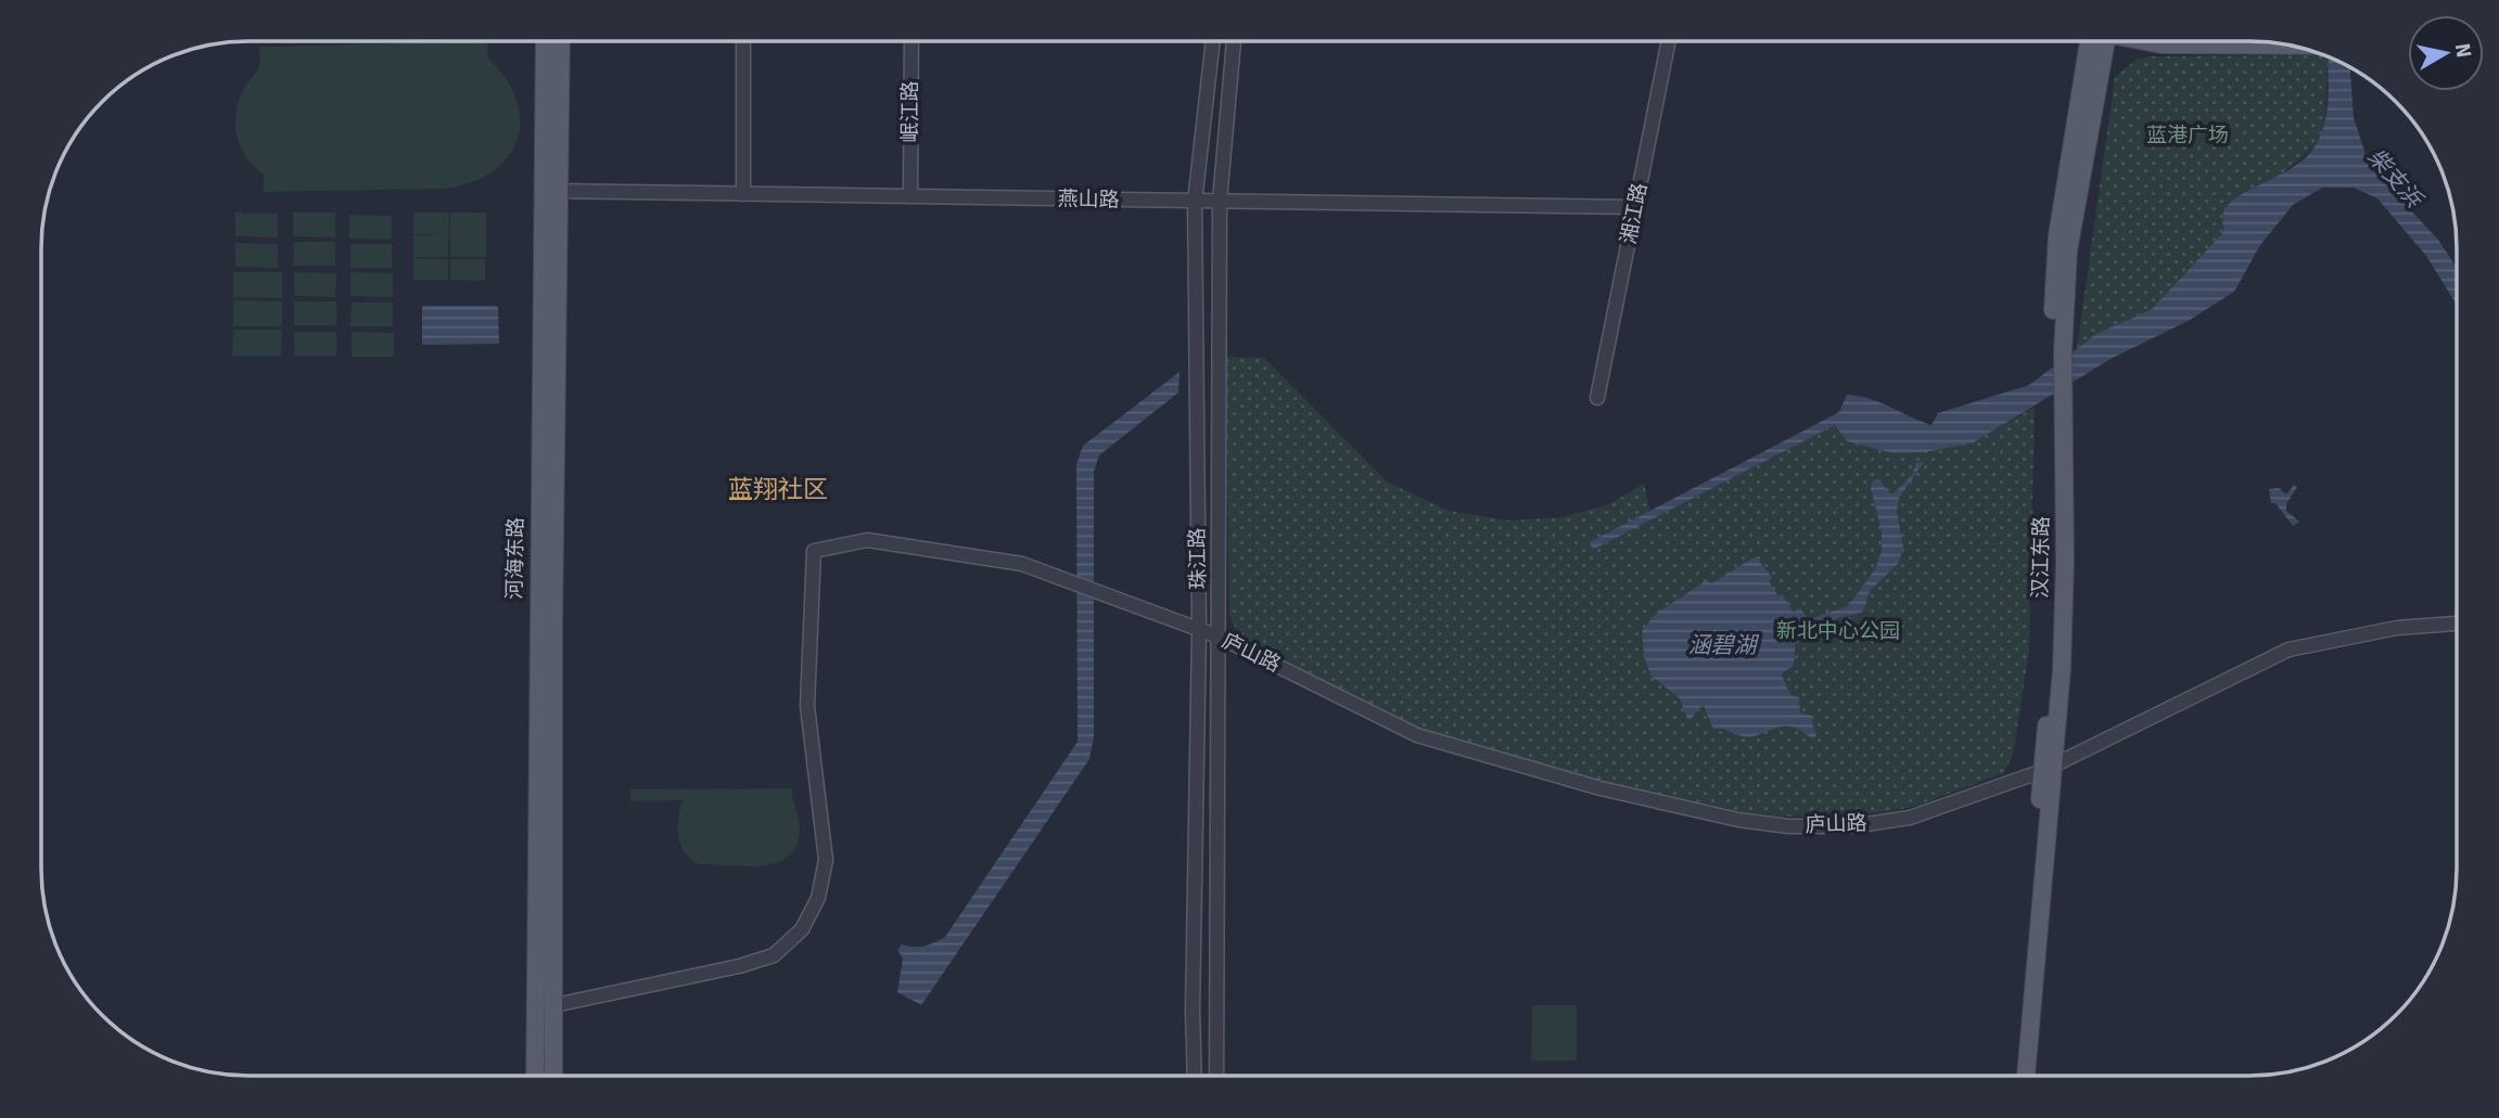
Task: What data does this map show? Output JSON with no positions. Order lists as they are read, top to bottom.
{
  "streets": {
    "main road": ["汉江东路", "河海东路"],
    "street": [
      "岷江路",
      "燕山路",
      "湘江路",
      "珠江路",
      "庐山路"
    ]
  },
  "crossings": [
    ["岷江路", "燕山路"],
    ["燕山路", "湘江路"],
    ["燕山路", "河海东路"],
    ["燕山路", "珠江路"],
    ["汉江东路", "庐山路"],
    ["河海东路", "庐山路"],
    ["珠江路", "庐山路"]
  ],
  "districts": ["蓝翔社区"],
  "water": ["柴支浜", "涵碧湖"],
  "parks": ["蓝港广场", "新北中心公园"],
  "north": "right"
}
